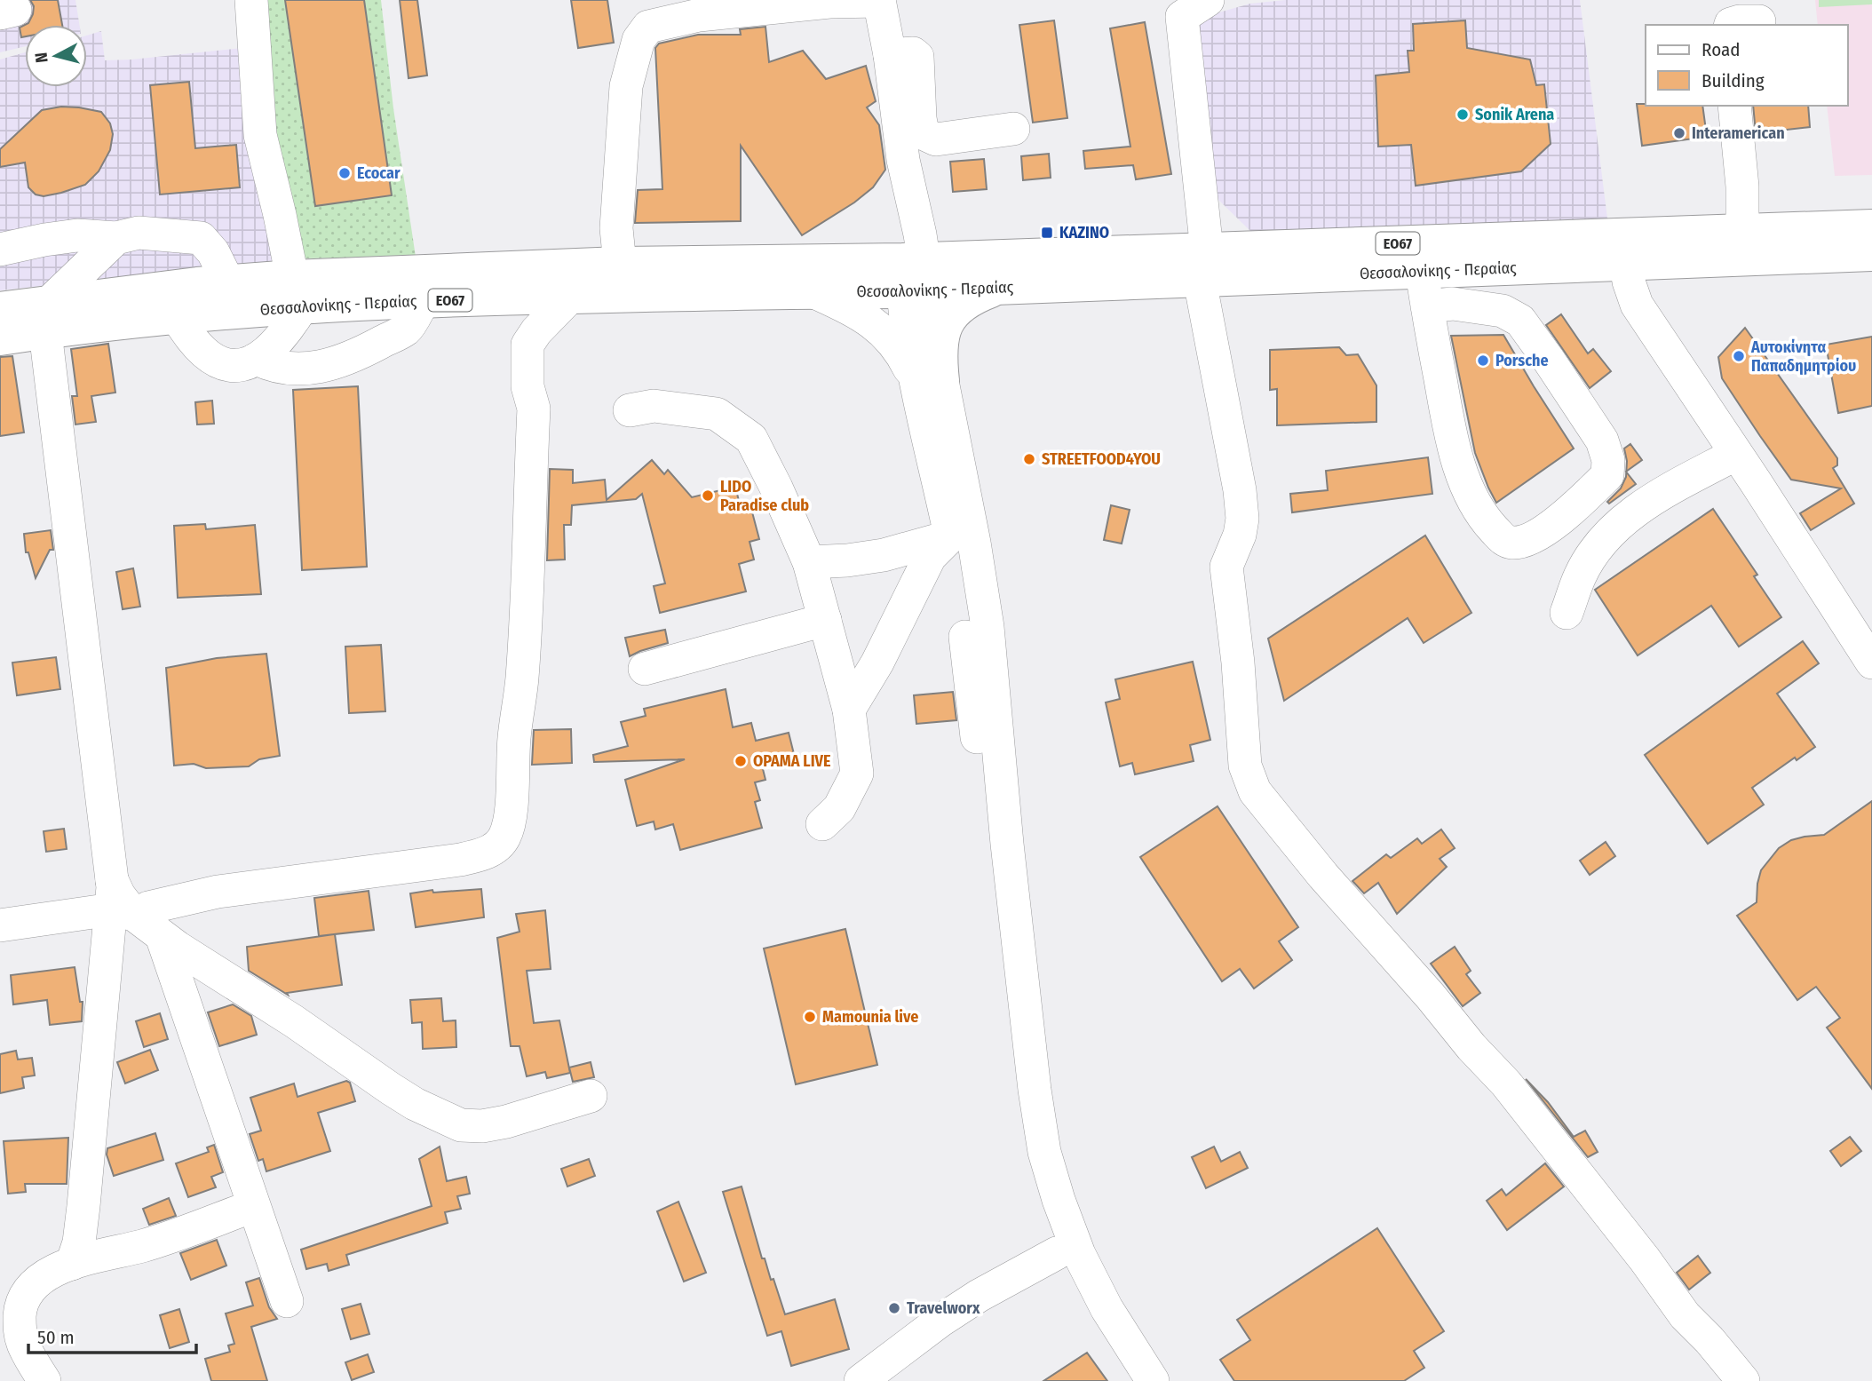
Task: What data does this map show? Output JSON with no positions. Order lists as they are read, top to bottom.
{
  "streets": {
    "main road": ["ΕΟ67", "Θεσσαλονίκης - Περαίας"]
  },
  "places": {
    "other": [
      "Sonik Arena",
      "Interamerican",
      "Ecocar",
      "Αυτοκίνητα Παπαδημητρίου",
      "Porsche",
      "STREETFOOD4YOU",
      "LIDO Paradise club",
      "ΟΡΑΜΑ LIVE",
      "Mamounia live",
      "Travelworx"
    ],
    "transit": ["ΚΑΖΙΝΟ"]
  },
  "legend": ["Road", "Building"],
  "scale_bar": "50 m",
  "north": "left"
}
